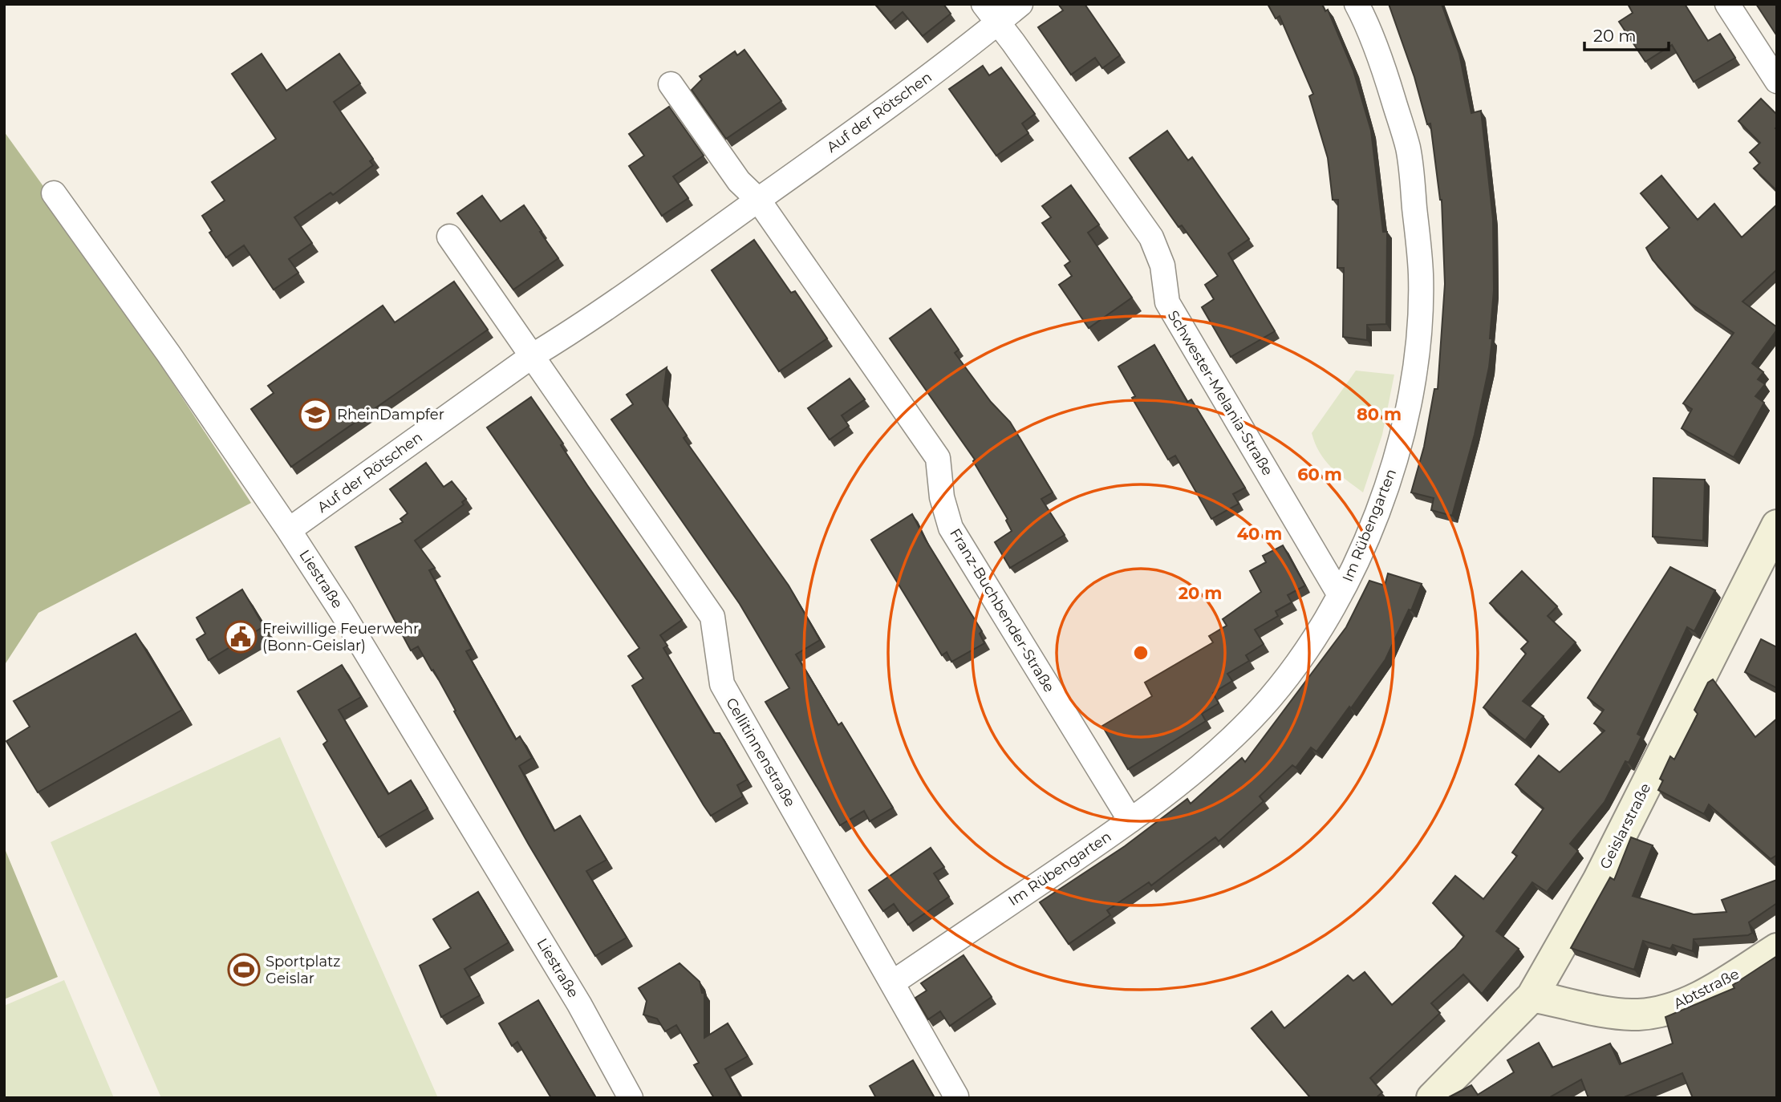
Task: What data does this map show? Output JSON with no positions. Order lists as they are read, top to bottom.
{
  "streets": {
    "street": [
      "Auf der Rötschen",
      "Schwester-Melania-Straße",
      "Im Rübengarten",
      "Liestraße",
      "Franz-Buchbender-Straße",
      "Cellitinnenstraße",
      "Geislarstraße",
      "Abtstraße"
    ]
  },
  "crossings": [
    ["Auf der Rötschen", "Schwester-Melania-Straße"],
    ["Auf der Rötschen", "Liestraße"],
    ["Auf der Rötschen", "Franz-Buchbender-Straße"],
    ["Auf der Rötschen", "Cellitinnenstraße"],
    ["Schwester-Melania-Straße", "Im Rübengarten"],
    ["Im Rübengarten", "Franz-Buchbender-Straße"],
    ["Im Rübengarten", "Cellitinnenstraße"],
    ["Geislarstraße", "Abtstraße"]
  ],
  "places": {
    "school or university": ["RheinDampfer"],
    "public building": ["Freiwillige Feuerwehr (Bonn-Geislar)"],
    "sports": ["Sportplatz Geislar"]
  },
  "scale_bar": "20 m",
  "rings": [
    "80 m",
    "60 m",
    "40 m",
    "20 m"
  ]
}
